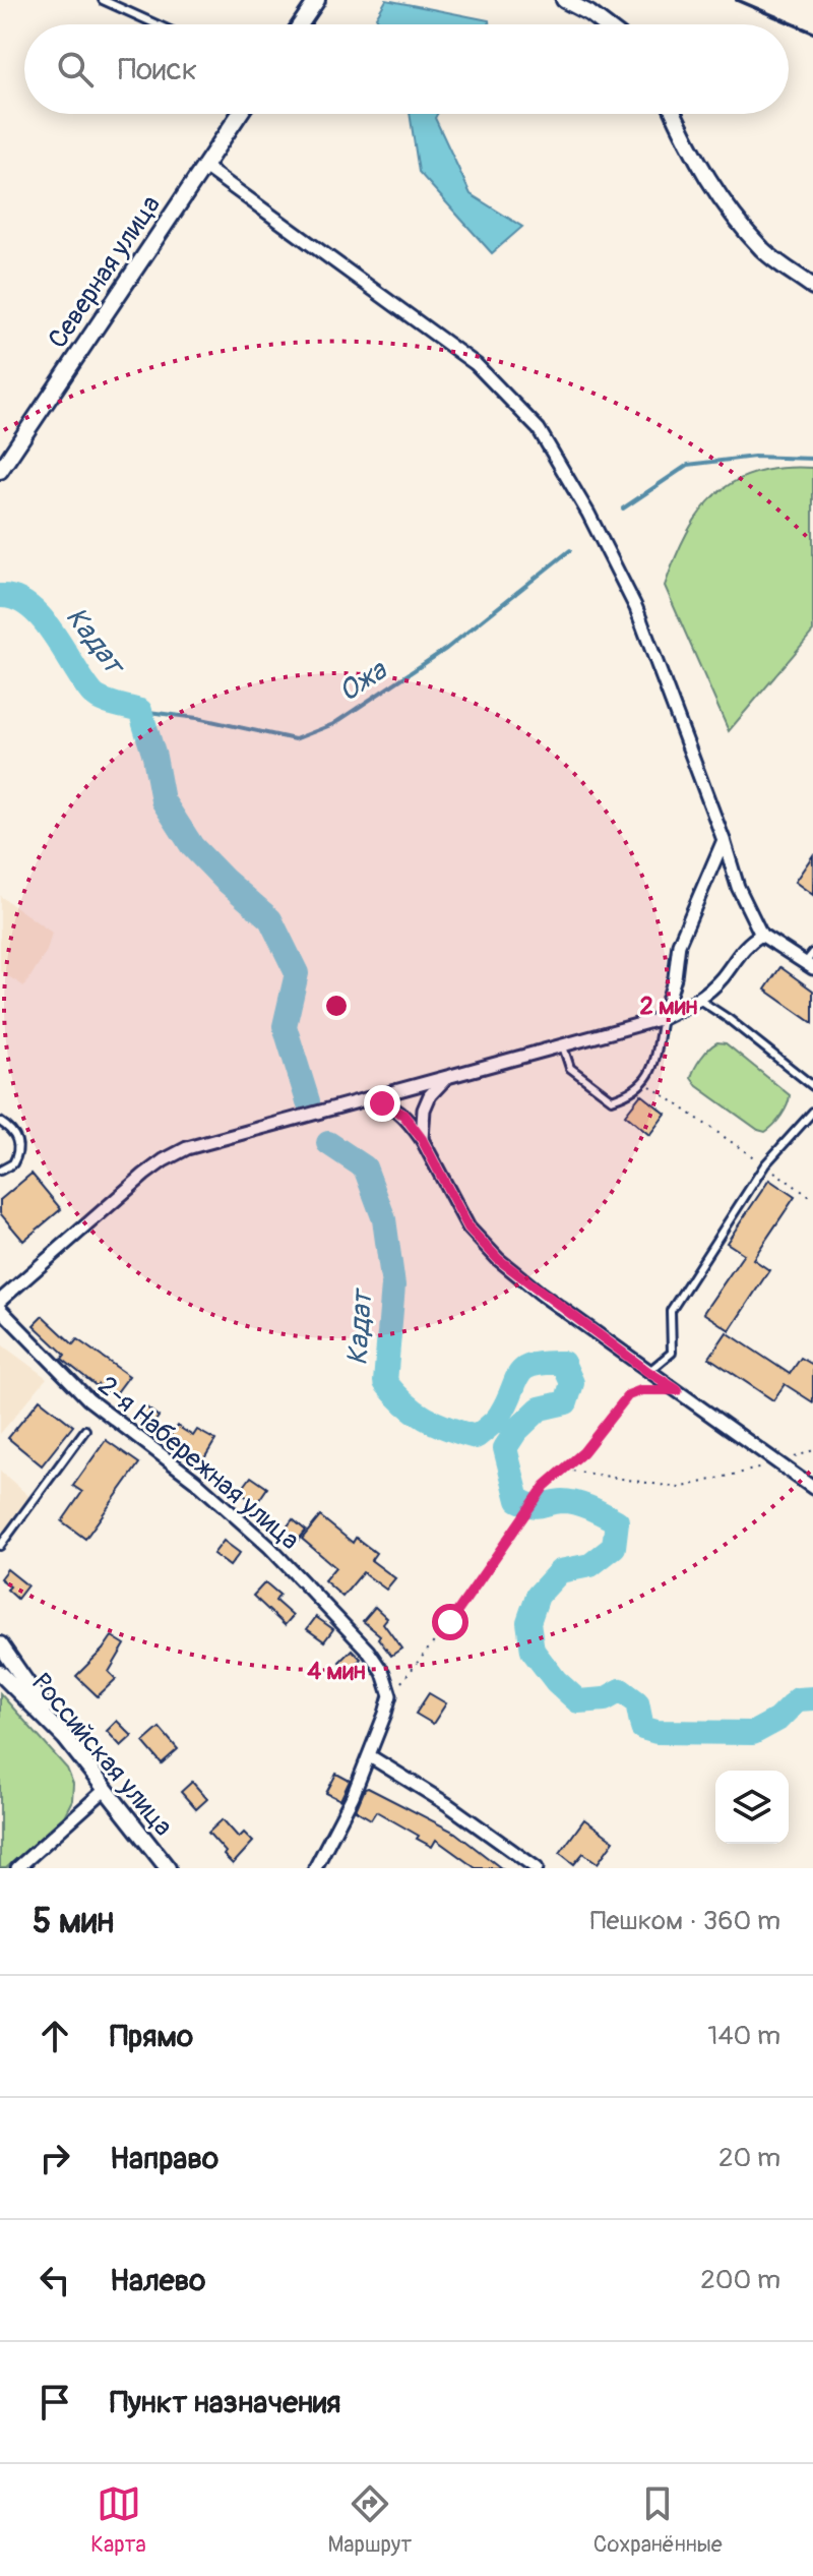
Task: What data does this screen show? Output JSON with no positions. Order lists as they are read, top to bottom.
{
  "streets": {
    "street": ["Северная улица", "2-я Набережная улица", "Российская улица"]
  },
  "water": ["Кадат", "Ожа"],
  "page": {
    "search": "Поиск",
    "heading": ["5 мин", "Пешком · 360 m"],
    "list": [
      ["Прямо", "140 m"],
      ["Направо", "20 m"],
      ["Налево", "200 m"],
      "Пункт назначения"
    ],
    "nav": ["Карта", "Маршрут", "Сохранённые"]
  },
  "rings": ["2 мин", "4 мин"]
}
